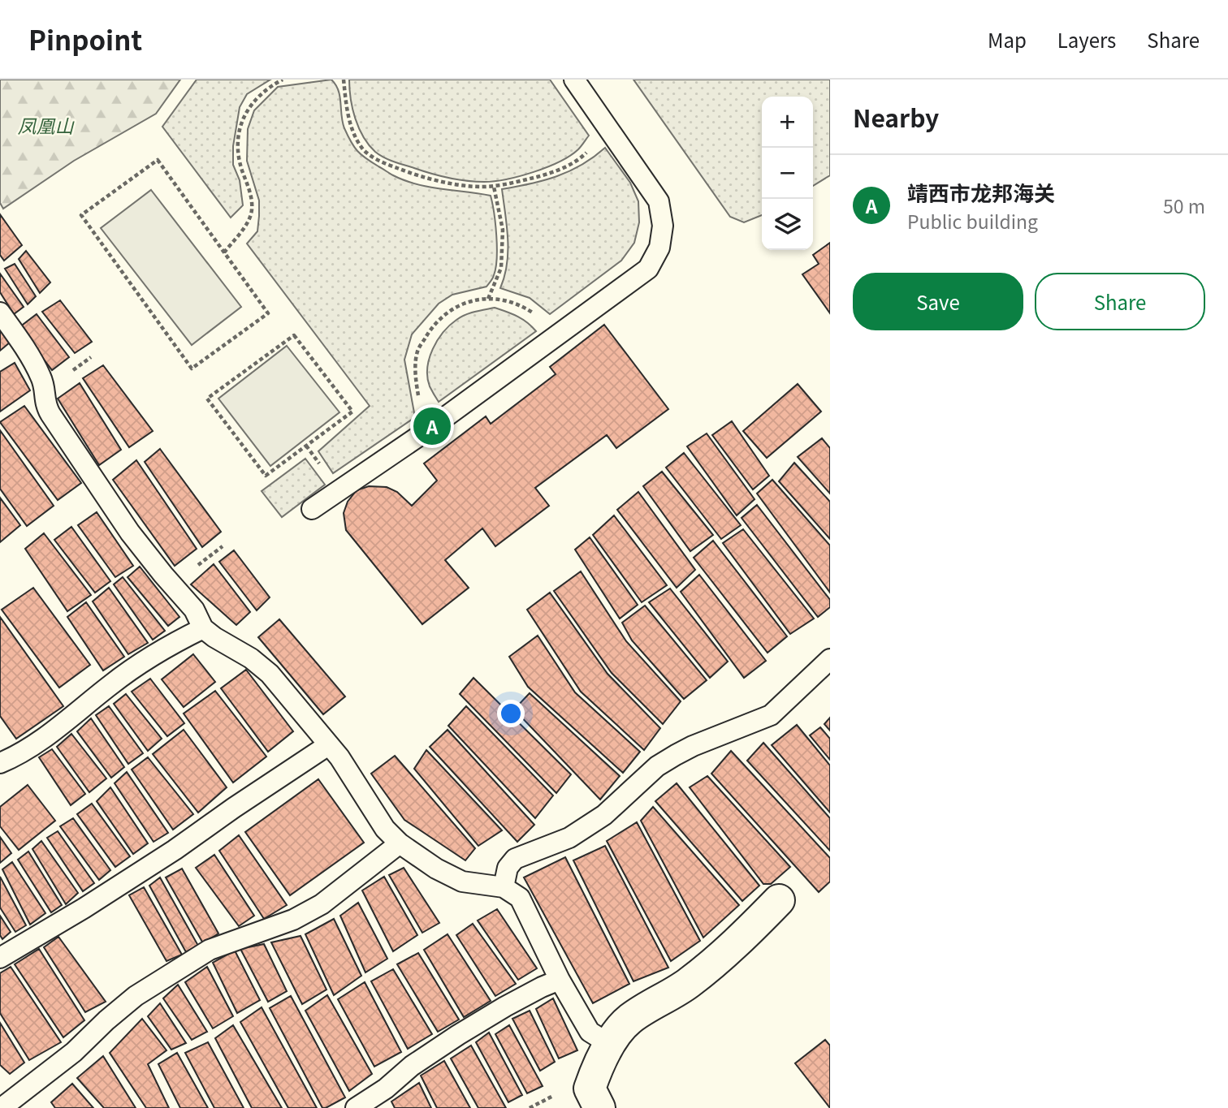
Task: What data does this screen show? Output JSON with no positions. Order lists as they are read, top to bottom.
{
  "parks": ["凤凰山"],
  "page": {
    "header": "Pinpoint",
    "nav": ["Map", "Layers", "Share"],
    "heading": "Nearby",
    "map_buttons": ["+", "−"],
    "list": [
      {
        "mark": "A",
        "name": "靖西市龙邦海关",
        "note": "Public building",
        "value": "50 m"
      }
    ],
    "buttons": ["Save", "Share"],
    "pins": "A"
  }
}
